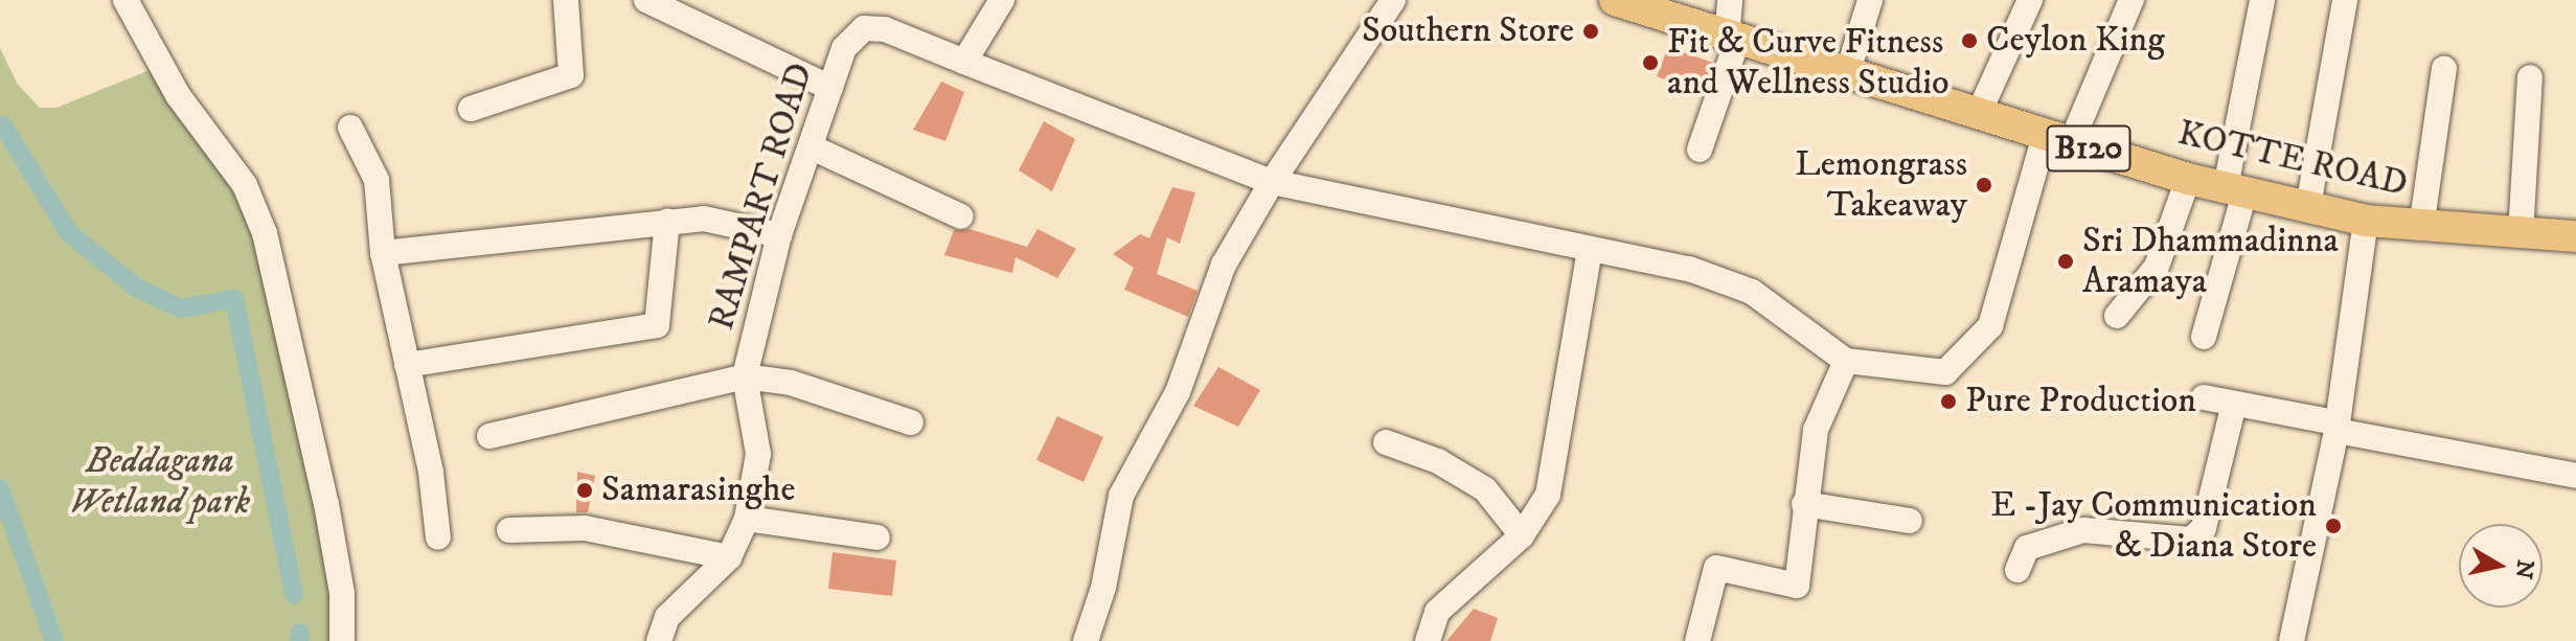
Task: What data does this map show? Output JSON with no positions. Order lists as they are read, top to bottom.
{
  "streets": {
    "main road": ["B120", "KOTTE ROAD"],
    "street": ["RAMPART ROAD"]
  },
  "parks": ["Beddagana Wetland park"],
  "places": [
    "Southern Store",
    "Ceylon King",
    "Fit & Curve Fitness and Wellness Studio",
    "Lemongrass Takeaway",
    "Sri Dhammadinna Aramaya",
    "Pure Production",
    "Samarasinghe",
    "E -Jay Communication & Diana Store"
  ],
  "north": "right"
}
